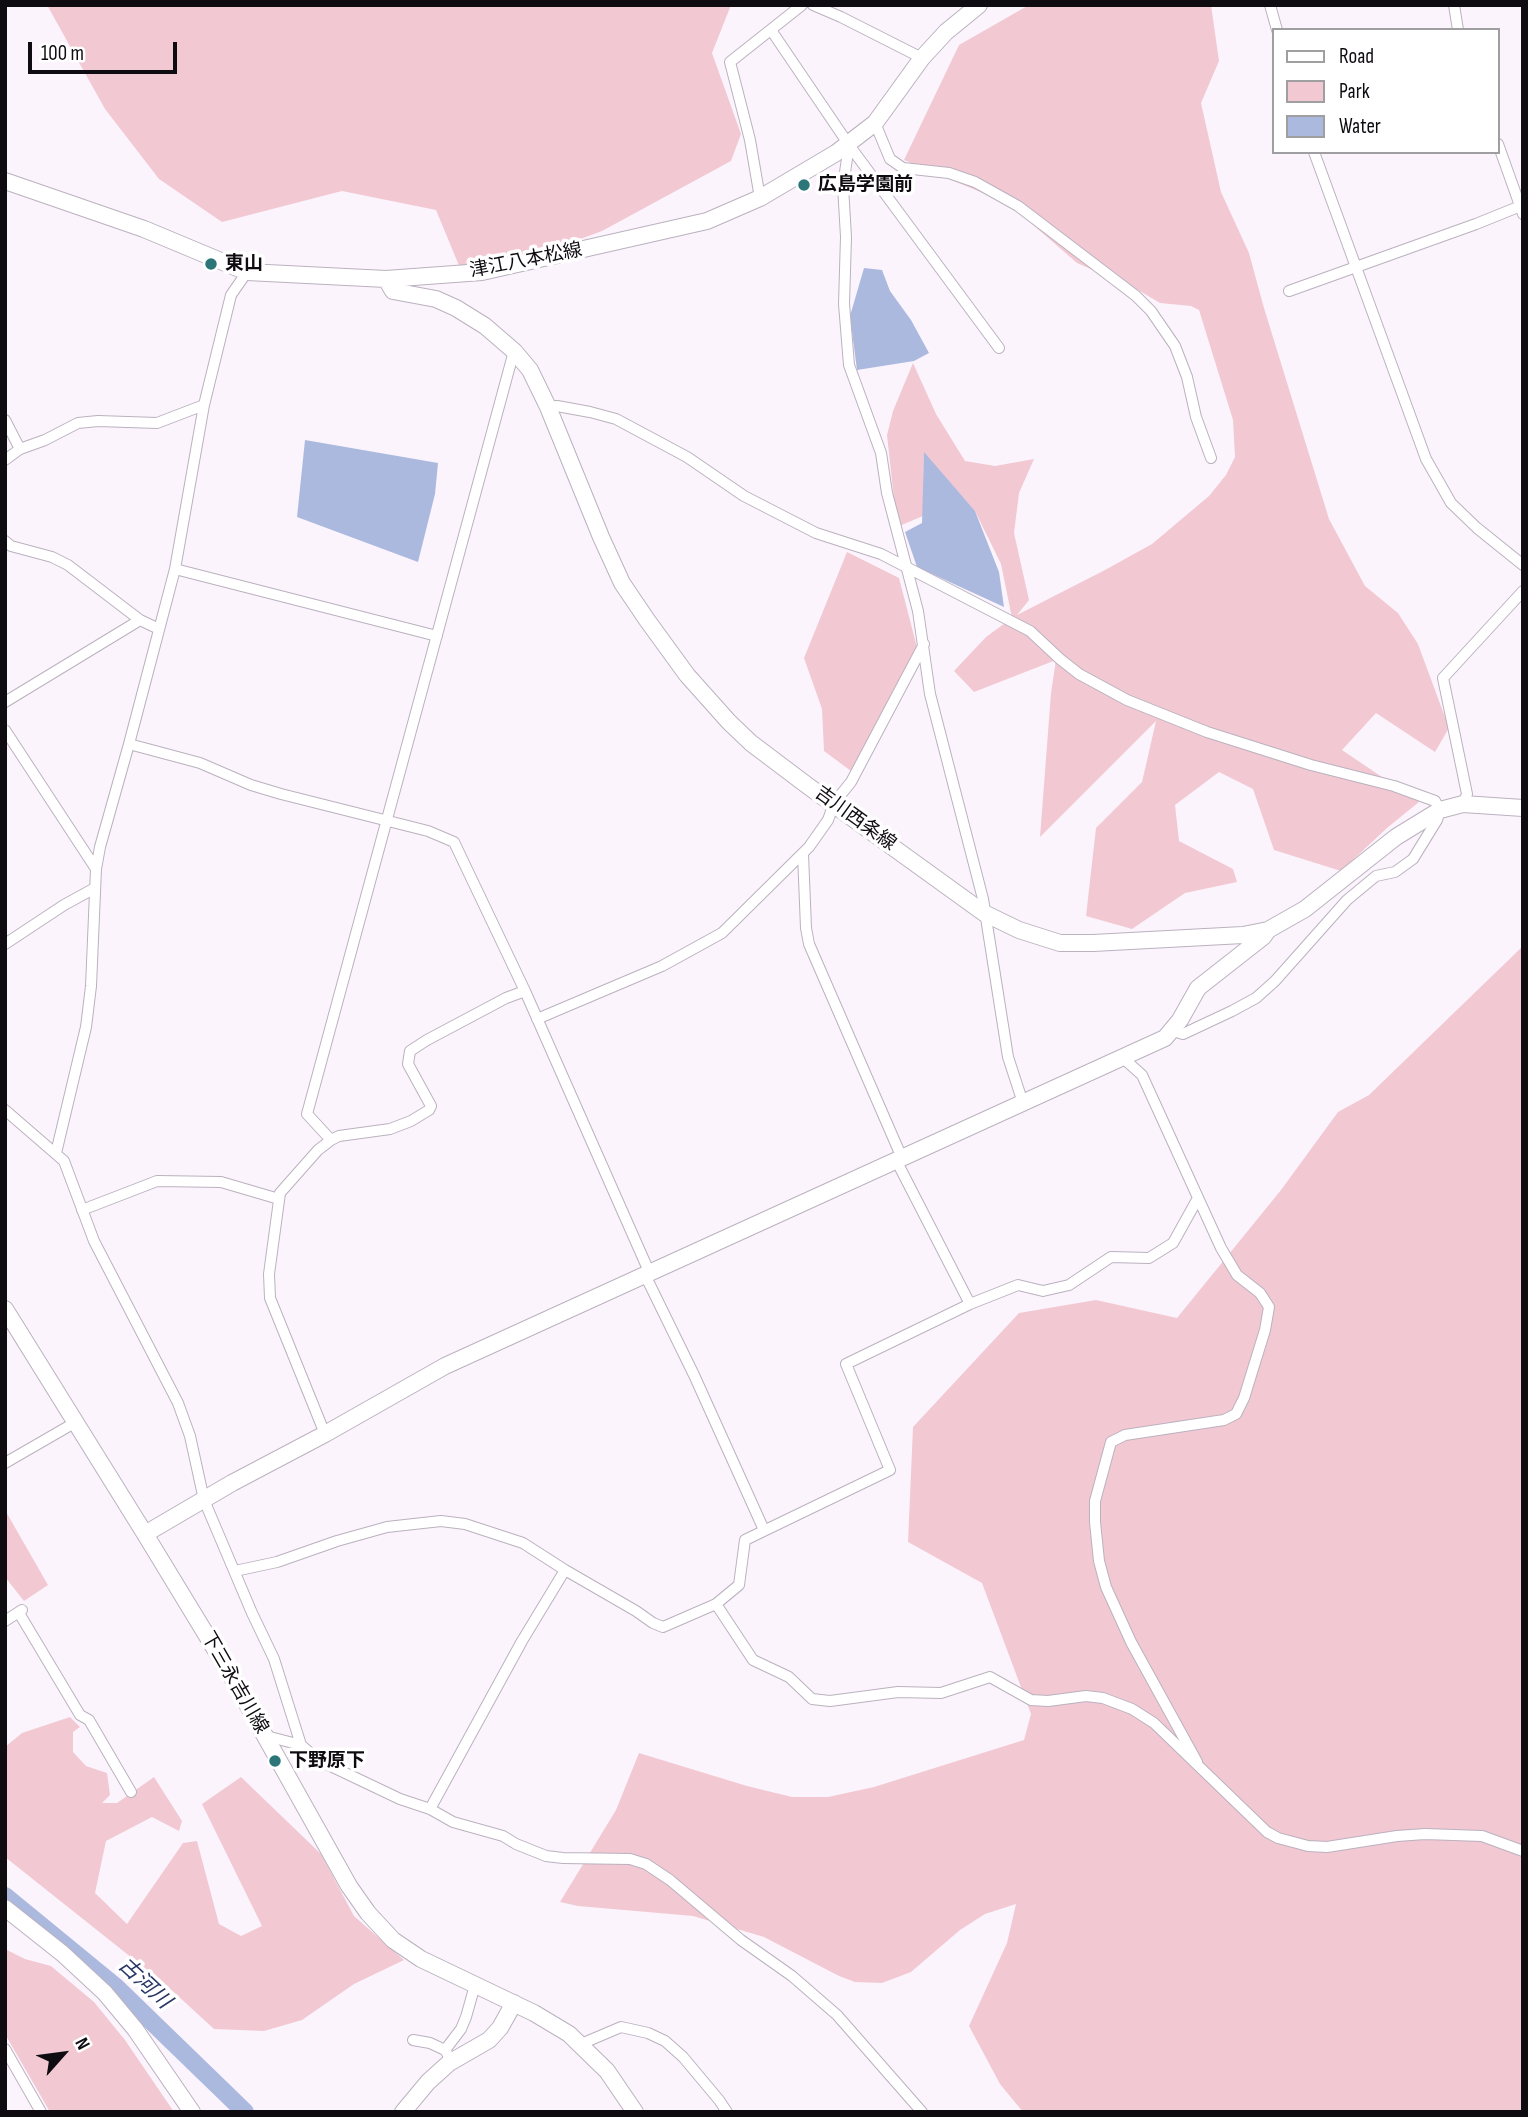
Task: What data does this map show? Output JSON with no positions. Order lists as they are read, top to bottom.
{
  "streets": {
    "main road": ["津江八本松線", "吉川西条線", "下三永吉川線"]
  },
  "crossings": [
    ["津江八本松線", "吉川西条線"]
  ],
  "water": ["古河川"],
  "places": ["広島学園前", "東山", "下野原下"],
  "legend": ["Road", "Park", "Water"],
  "scale_bar": "100 m",
  "north": "top right"
}
